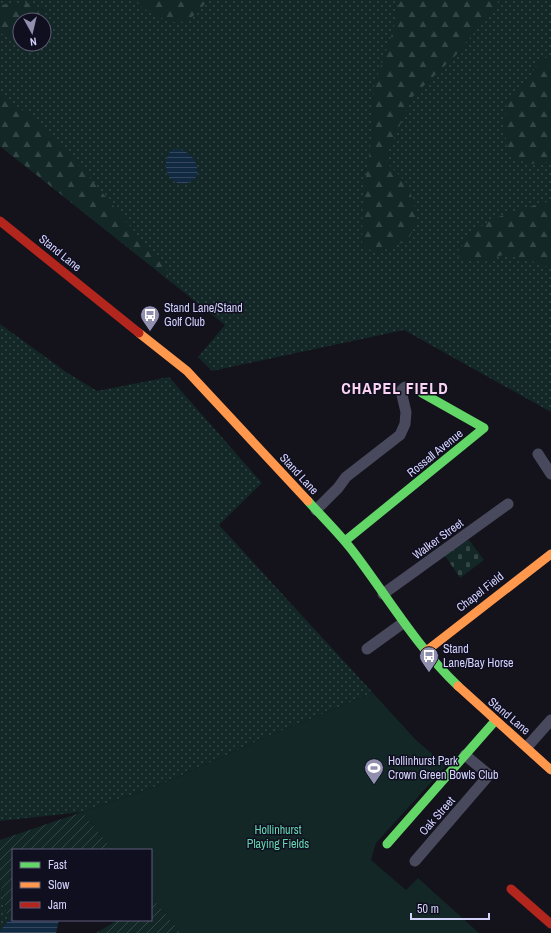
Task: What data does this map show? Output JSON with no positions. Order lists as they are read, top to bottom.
{
  "streets": {
    "street": [
      "Stand Lane",
      "Rossall Avenue",
      "Walker Street",
      "Chapel Field",
      "Oak Street"
    ]
  },
  "crossings": [
    ["Stand Lane", "Rossall Avenue"],
    ["Stand Lane", "Walker Street"],
    ["Stand Lane", "Chapel Field"]
  ],
  "districts": ["CHAPEL FIELD"],
  "parks": ["Hollinhurst Playing Fields"],
  "places": {
    "bus stop": ["Stand Lane/Stand Golf Club", "Stand Lane/Bay Horse"],
    "sports": ["Hollinhurst Park Crown Green Bowls Club"]
  },
  "legend": ["Fast", "Slow", "Jam"],
  "scale_bar": "50 m",
  "north": "bottom"
}
